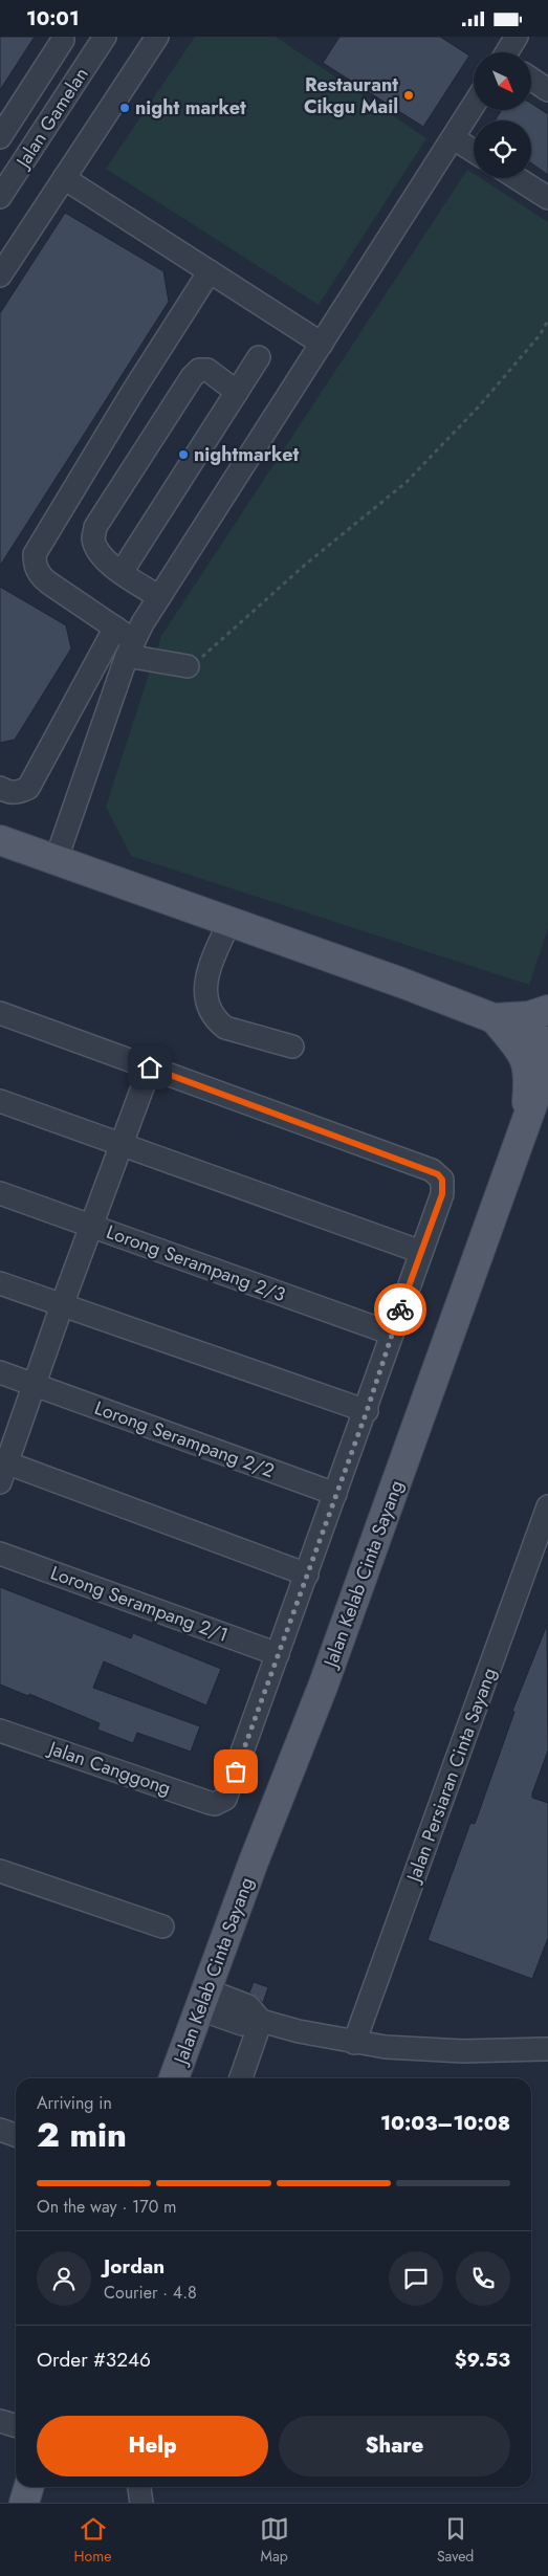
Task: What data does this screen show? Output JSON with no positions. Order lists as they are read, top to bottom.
{
  "streets": {
    "main road": ["Jalan Kelab Cinta Sayang"],
    "street": [
      "Jalan Gamelan",
      "Lorong Serampang 2/3",
      "Lorong Serampang 2/2",
      "Lorong Serampang 2/1",
      "Jalan Canggong",
      "Jalan Persiaran Cinta Sayang"
    ]
  },
  "crossings": [
    ["Lorong Serampang 2/1", "Jalan Canggong"]
  ],
  "places": ["Restaurant Cikgu Mail", "night market", "nightmarket"],
  "north": "bottom right",
  "page": {
    "status": "10:01",
    "heading": ["2 min", "Arriving in", "10:03–10:08"],
    "panel": [
      "Jordan",
      "Courier · 4.8",
      "Order #3246",
      "$9.53"
    ],
    "bar": "On the way · 170 m",
    "buttons": ["Help", "Share"],
    "tabs": ["Home", "Map", "Saved"]
  }
}
